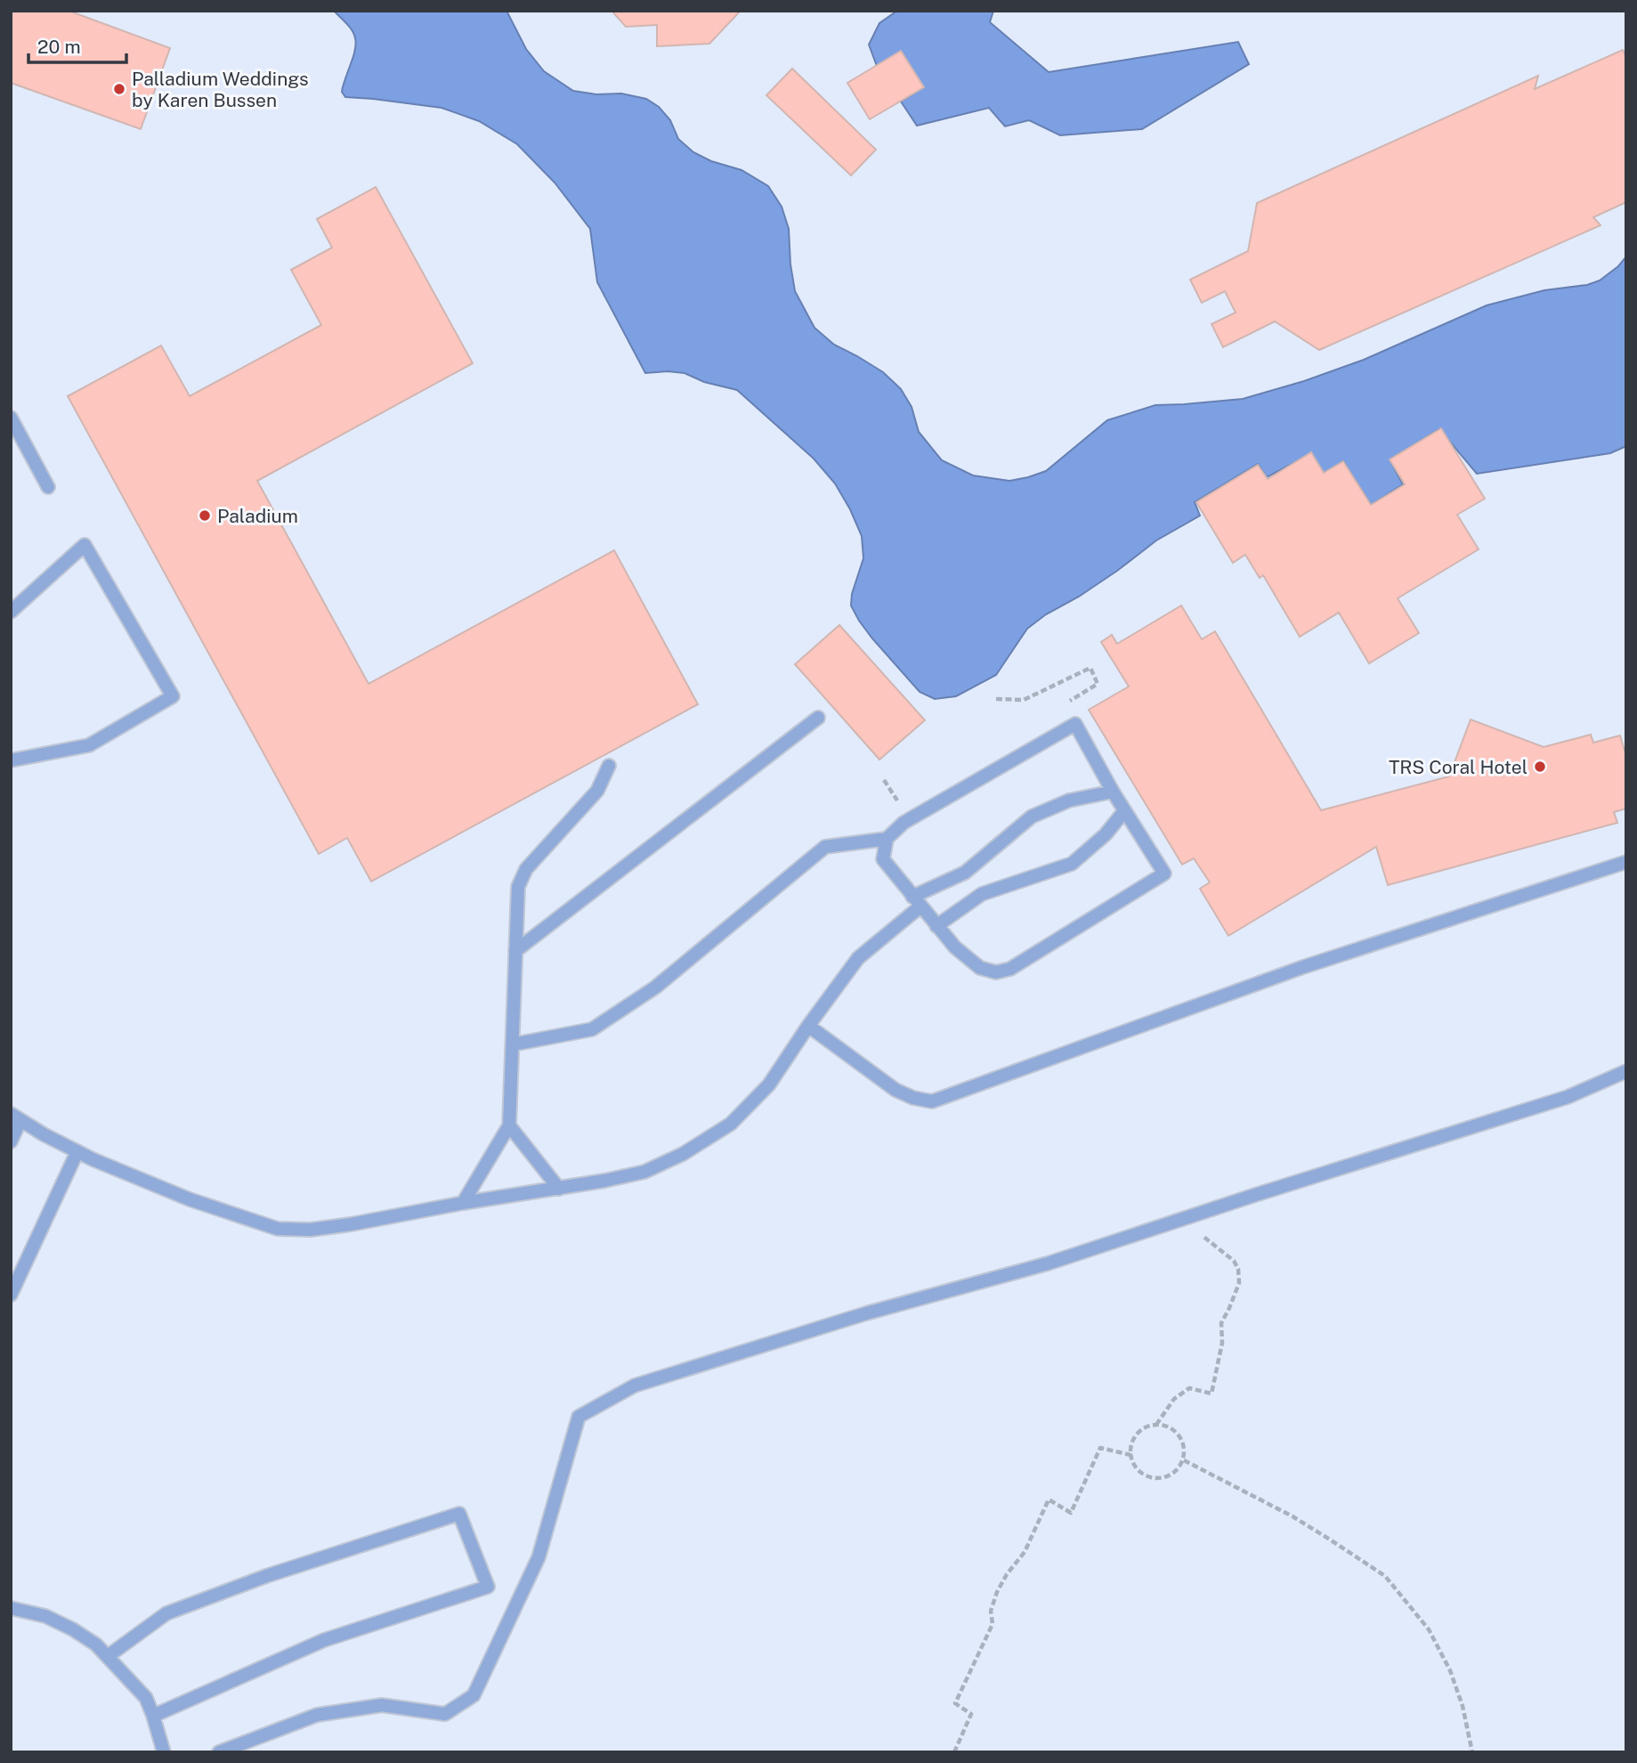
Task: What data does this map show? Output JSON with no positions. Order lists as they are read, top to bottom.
{
  "places": ["Palladium Weddings by Karen Bussen", "Paladium", "TRS Coral Hotel"],
  "scale_bar": "20 m"
}
